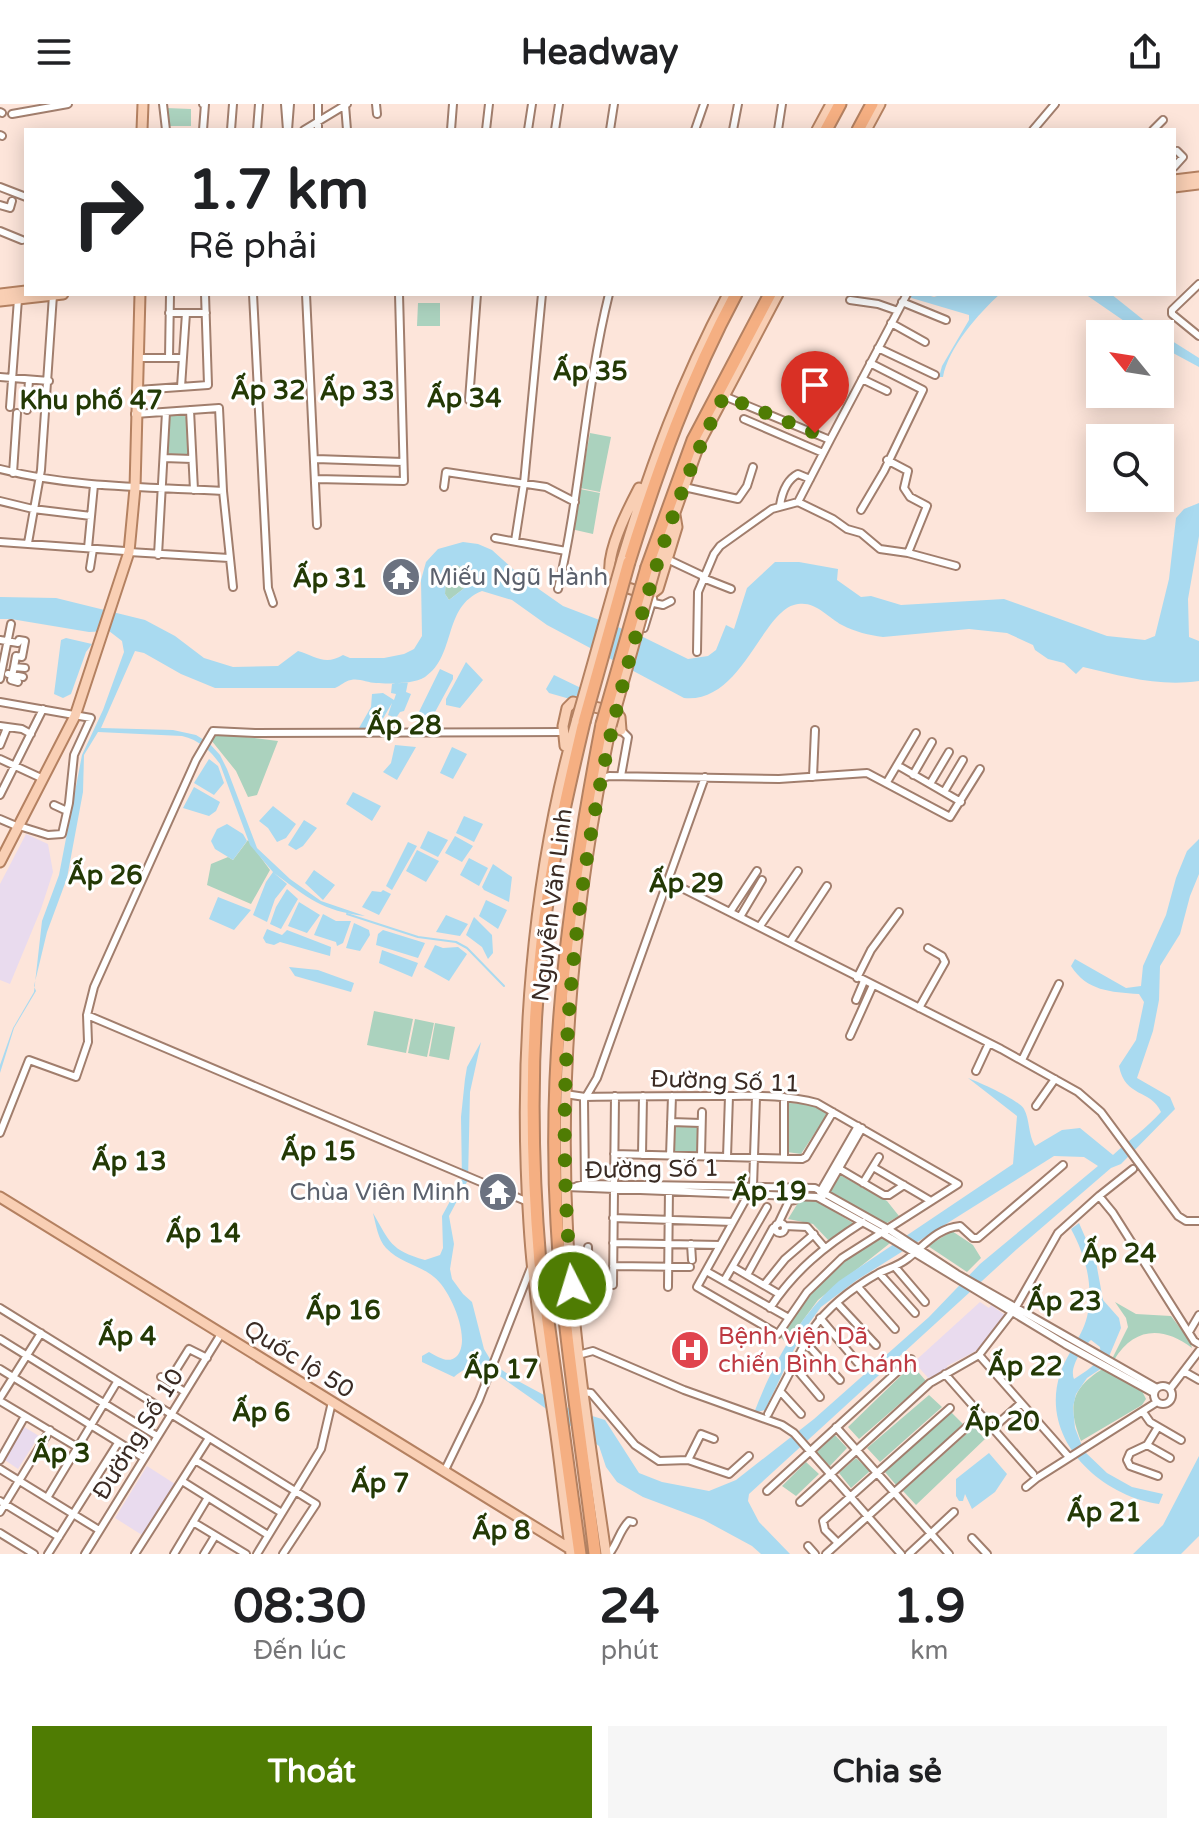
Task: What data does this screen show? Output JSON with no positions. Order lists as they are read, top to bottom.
{
  "streets": {
    "highway": ["Nguyễn Văn Linh"],
    "main road": ["Quốc lộ 50"],
    "street": ["Đường Số 11", "Đường Số 1", "Đường Số 10"]
  },
  "crossings": [
    ["Nguyễn Văn Linh", "Đường Số 11"],
    ["Nguyễn Văn Linh", "Đường Số 1"],
    ["Nguyễn Văn Linh", "Quốc lộ 50"],
    ["Quốc lộ 50", "Đường Số 10"]
  ],
  "districts": [
    "Ấp 35",
    "Ấp 32",
    "Ấp 33",
    "Ấp 34",
    "Khu phố 47",
    "Ấp 31",
    "Ấp 28",
    "Ấp 26",
    "Ấp 29",
    "Ấp 15",
    "Ấp 13",
    "Ấp 19",
    "Ấp 14",
    "Ấp 24",
    "Ấp 23",
    "Ấp 16",
    "Ấp 4",
    "Ấp 22",
    "Ấp 17",
    "Ấp 6",
    "Ấp 20",
    "Ấp 3",
    "Ấp 7",
    "Ấp 21",
    "Ấp 8"
  ],
  "places": {
    "temple": ["Miếu Ngũ Hành", "Chùa Viên Minh"],
    "hospital": ["Bệnh viện Dã chiến Bình Chánh"]
  },
  "north": "top left",
  "page": {
    "header": "Headway",
    "turn": ["1.7 km", "Rẽ phải"],
    "eta": [
      "08:30",
      "Đến lúc",
      "24",
      "phút",
      "1.9",
      "km"
    ],
    "buttons": ["Thoát", "Chia sẻ"]
  }
}
